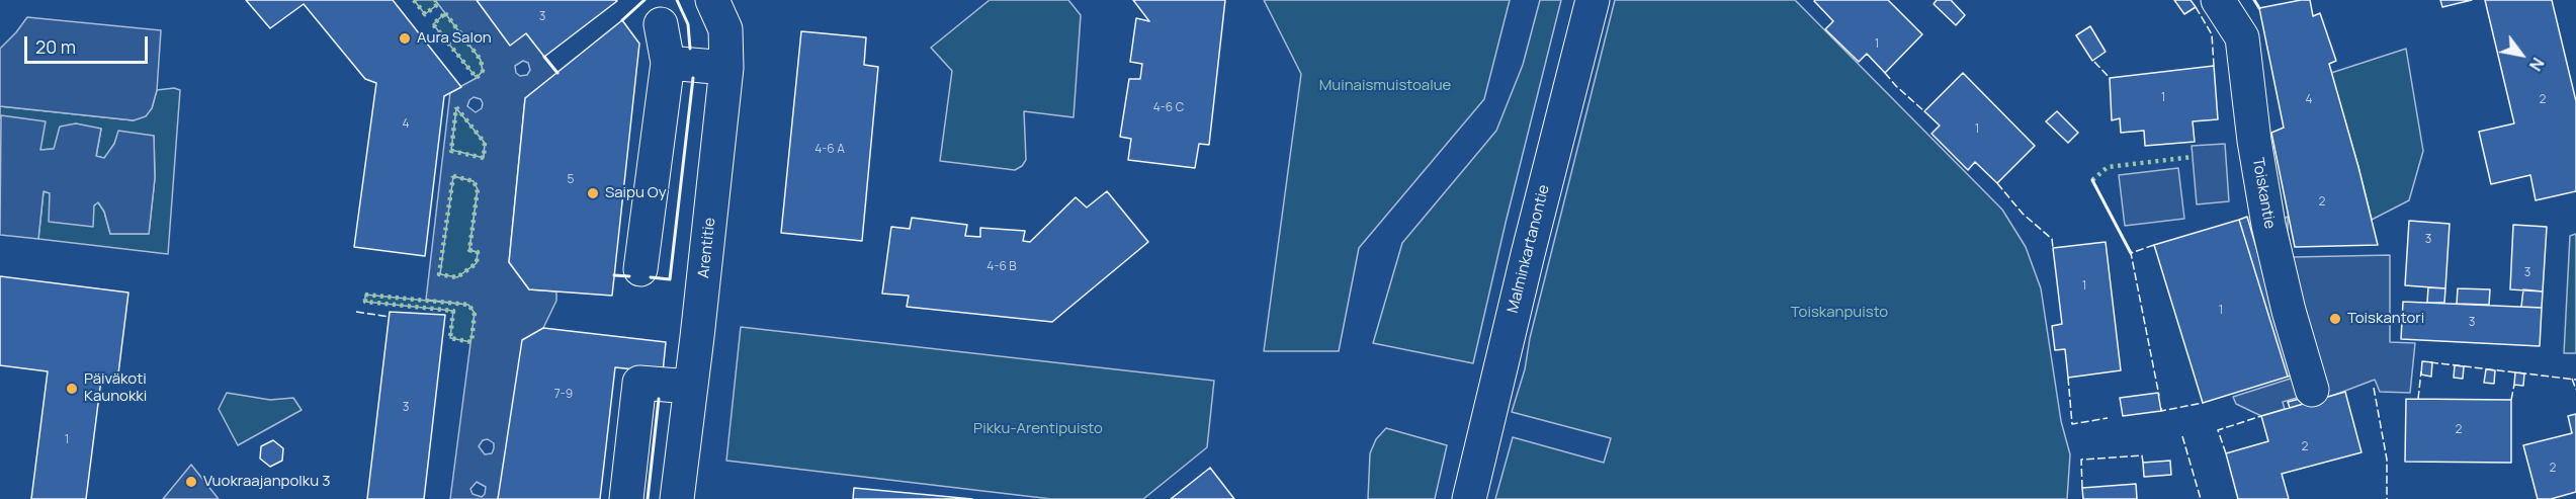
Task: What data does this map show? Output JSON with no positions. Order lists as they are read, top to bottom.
{
  "streets": {
    "street": ["Toiskantie", "Arentitie", "Malminkartanontie"]
  },
  "parks": ["Muinaismuistoalue", "Toiskanpuisto", "Pikku-Arentipuisto"],
  "places": [
    "Aura Salon",
    "Saipu Oy",
    "Toiskantori",
    "Päiväkoti Kaunokki",
    "Vuokraajanpolku 3"
  ],
  "house_numbers": [
    "3",
    "1",
    "1",
    "4",
    "2",
    "4-6 C",
    "4",
    "1",
    "4-6 A",
    "5",
    "2",
    "3",
    "4-6 B",
    "3",
    "1",
    "1",
    "3",
    "7-9",
    "3",
    "2",
    "1",
    "2",
    "2"
  ],
  "scale_bar": "20 m",
  "north": "bottom right"
}
